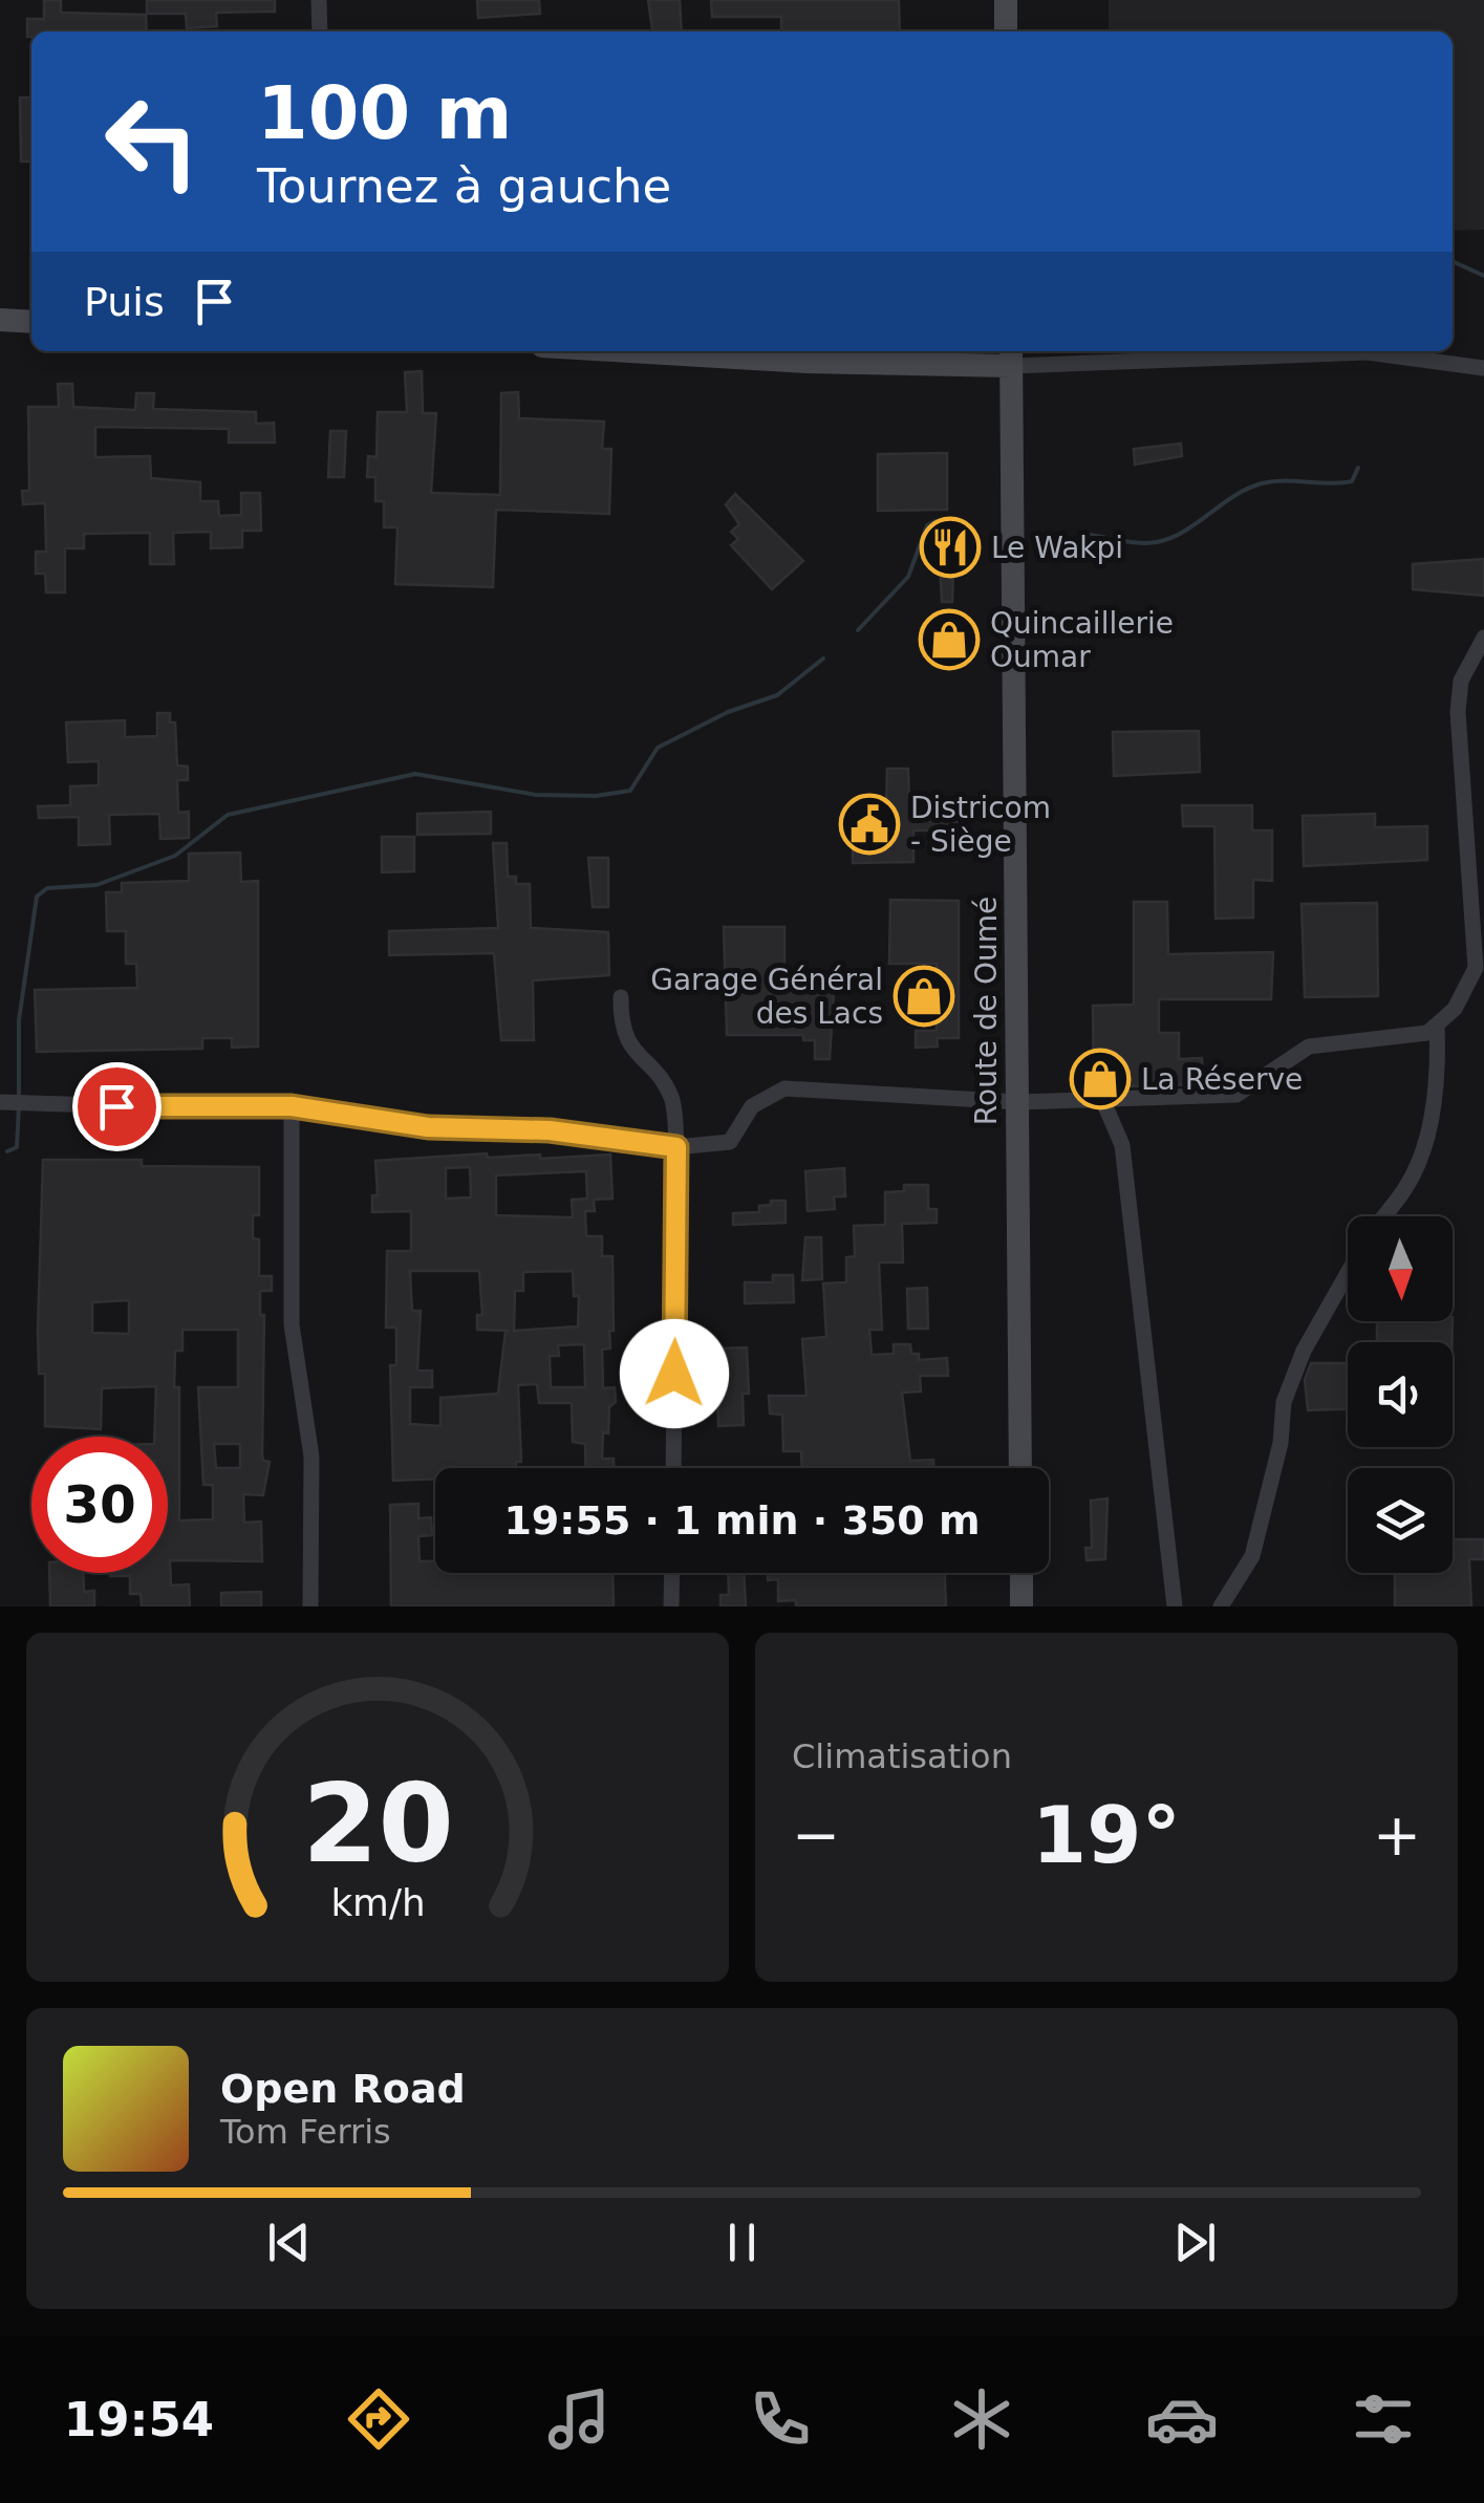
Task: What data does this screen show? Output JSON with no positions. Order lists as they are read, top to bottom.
{
  "streets": {
    "main road": ["Route de Oumé"]
  },
  "places": {
    "restaurant": ["Le Wakpi"],
    "shop": ["Quincaillerie Oumar", "Garage Général des Lacs", "La Réserve"],
    "public building": ["Districom - Siège"]
  },
  "north": "bottom",
  "page": {
    "turn": ["100 m", "Tournez à gauche"],
    "then": "Puis",
    "limit": "30",
    "trip": "19:55 · 1 min · 350 m",
    "tile": "Climatisation",
    "heat": ["−", "19°", "+"],
    "song": ["Open Road", "Tom Ferris"],
    "tabs": "19:54",
    "gauge": ["20", "km/h"]
  }
}
